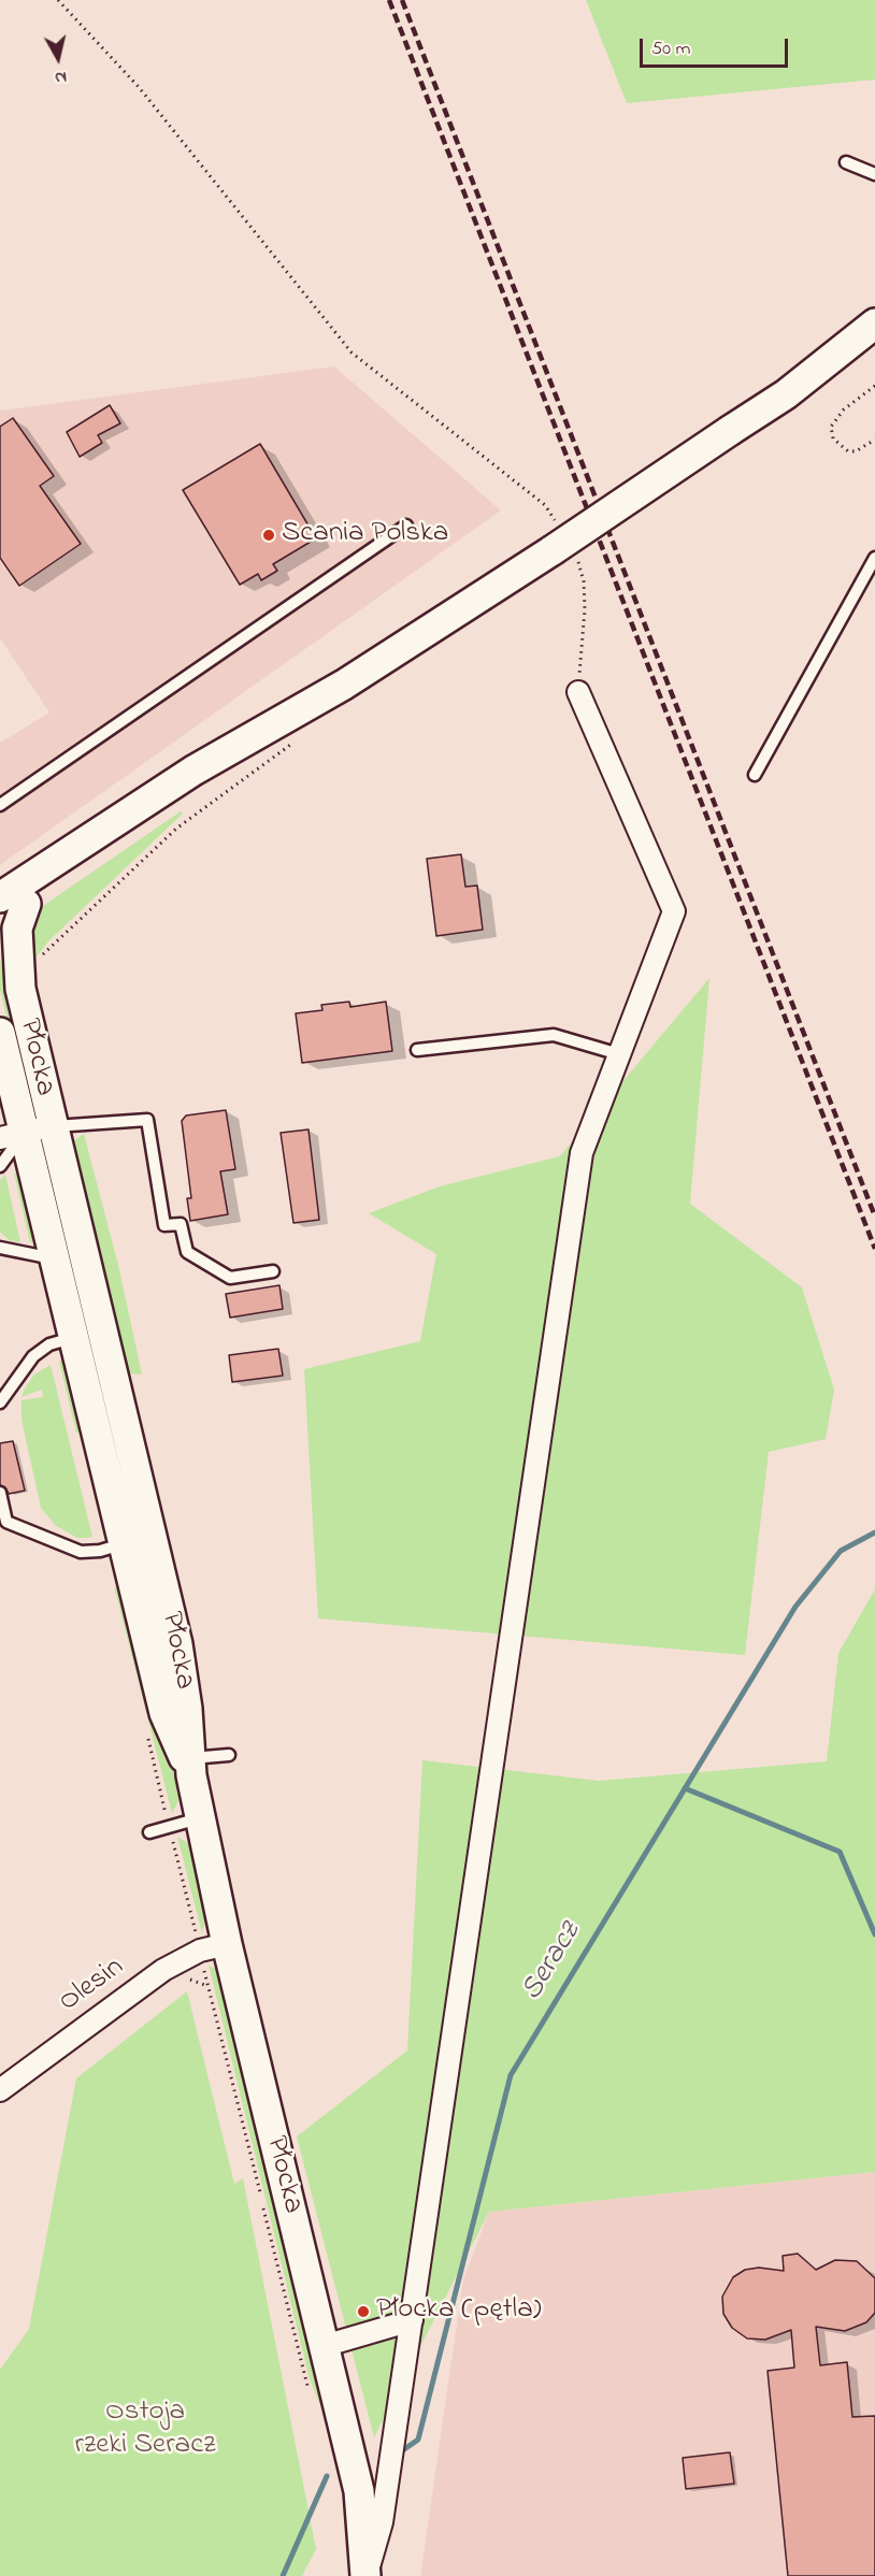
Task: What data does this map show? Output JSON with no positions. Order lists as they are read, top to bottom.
{
  "streets": {
    "street": ["Płocka", "Olesin"]
  },
  "crossings": [
    ["Płocka", "Olesin"]
  ],
  "water": ["Seracz"],
  "parks": ["Ostoja rzeki Seracz"],
  "places": ["Scania Polska", "Płocka (pętla)"],
  "scale_bar": "50 m",
  "north": "bottom"
}
